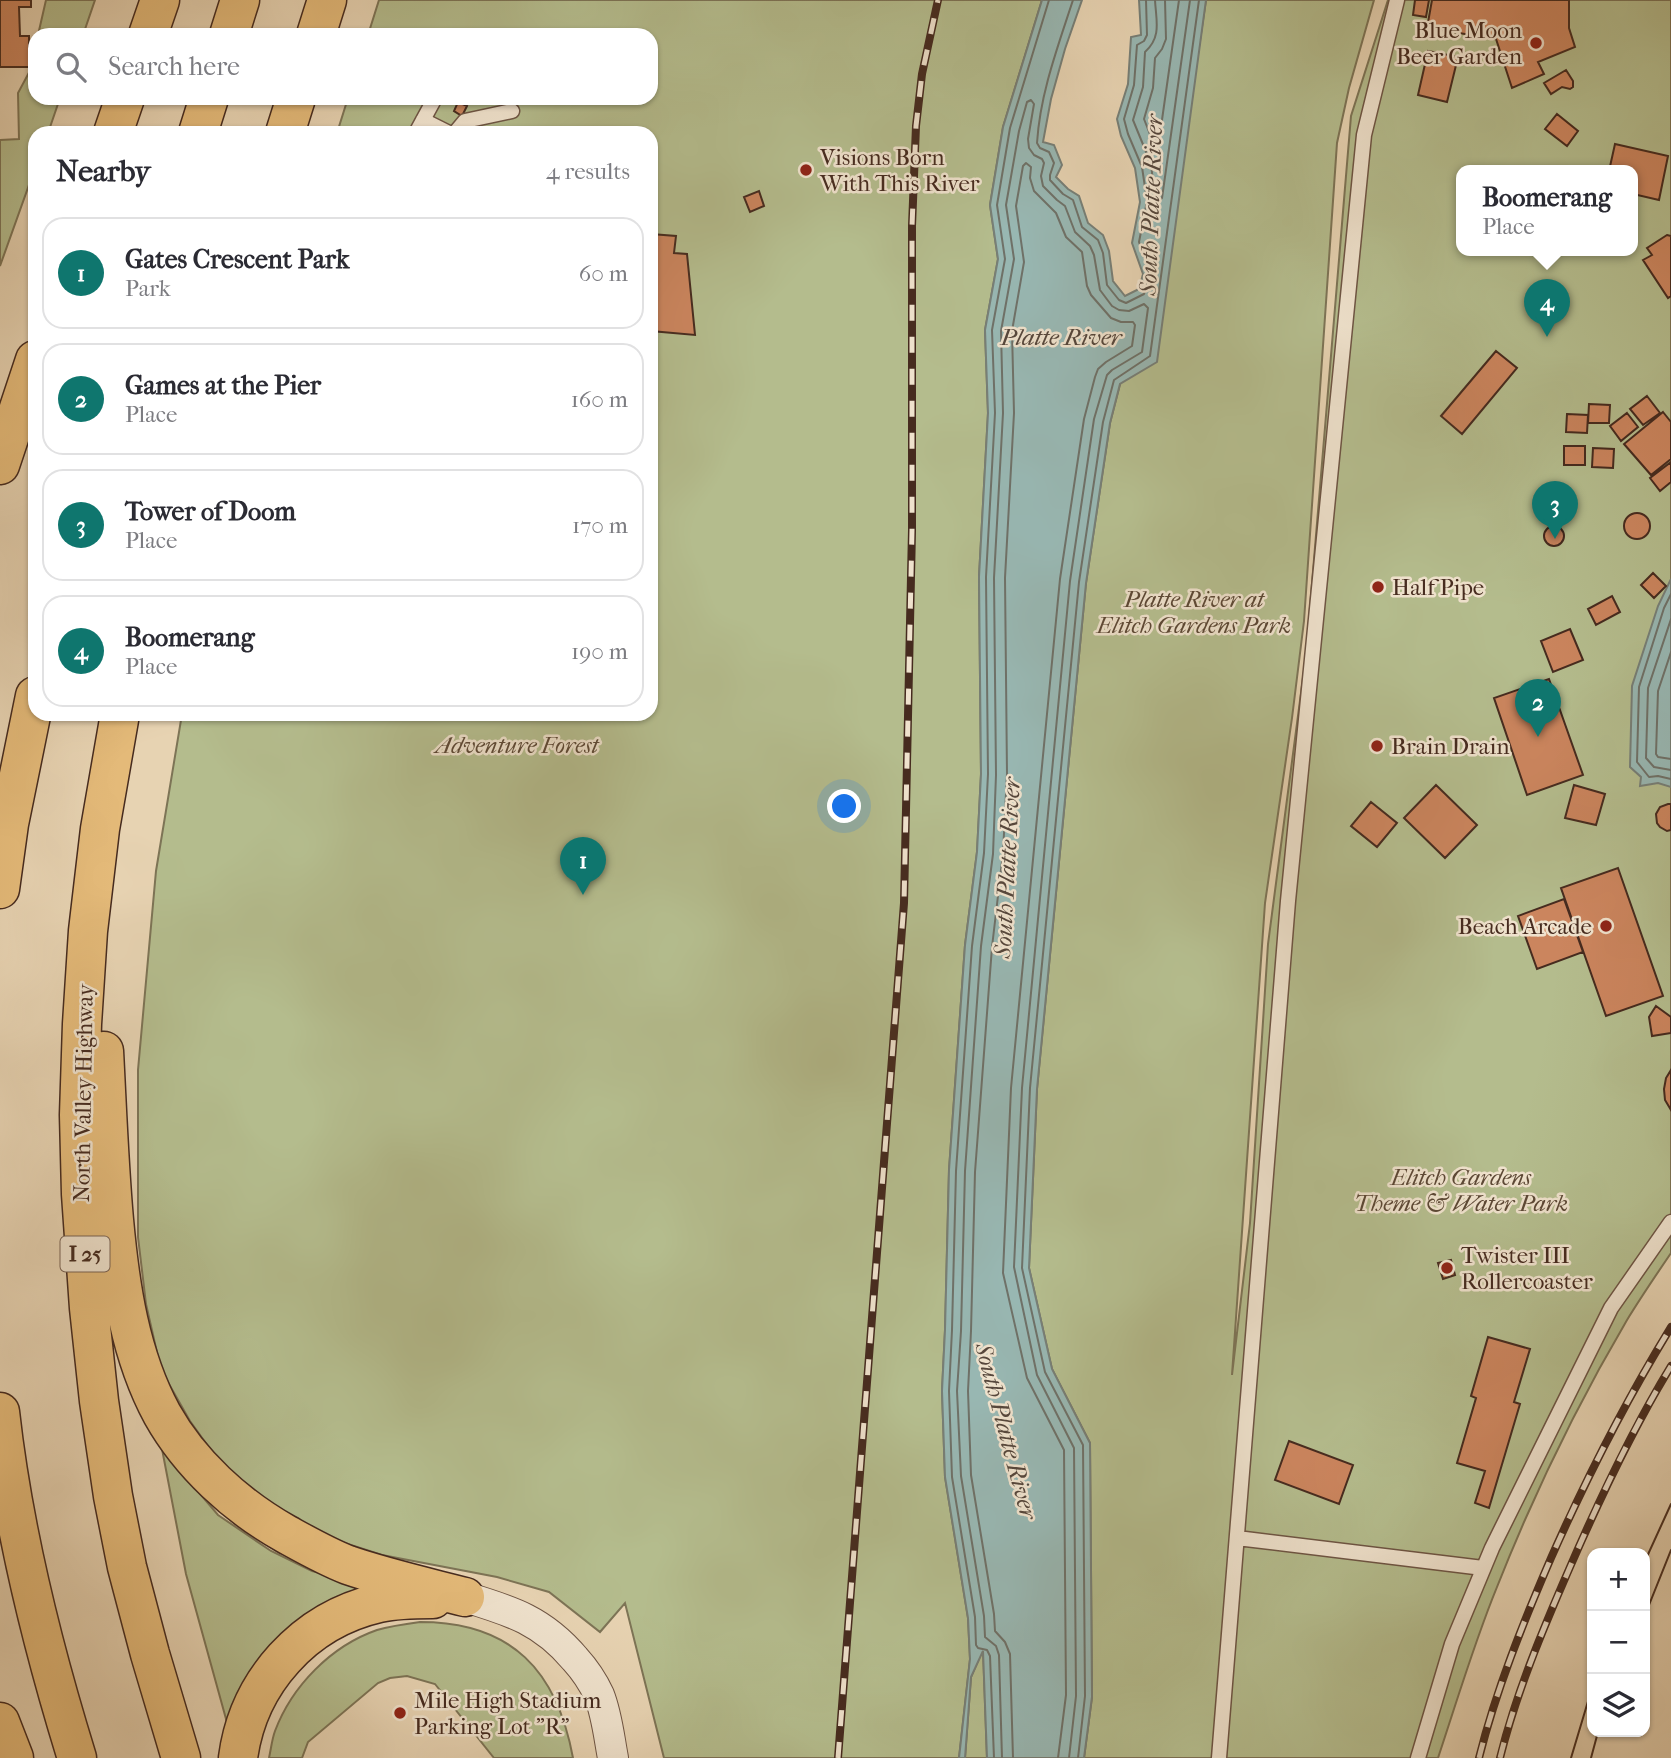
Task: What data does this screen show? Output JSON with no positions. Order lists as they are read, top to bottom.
{
  "streets": {
    "highway": ["North Valley Highway", "I 25"]
  },
  "water": ["South Platte River", "Platte River"],
  "parks": ["Platte River at Elitch Gardens Park", "Adventure Forest", "Elitch Gardens Theme & Water Park"],
  "places": [
    "Blue Moon Beer Garden",
    "Visions Born With This River",
    "Half Pipe",
    "Brain Drain",
    "Beach Arcade",
    "Twister III Rollercoaster",
    "Mile High Stadium Parking Lot \"R\""
  ],
  "page": {
    "search": "Search here",
    "heading": ["Nearby", "4 results"],
    "popup": ["Boomerang", "Place"],
    "list": [
      {
        "mark": "1",
        "name": "Gates Crescent Park",
        "note": "Park",
        "value": "60 m"
      },
      {
        "mark": "2",
        "name": "Games at the Pier",
        "note": "Place",
        "value": "160 m"
      },
      {
        "mark": "3",
        "name": "Tower of Doom",
        "note": "Place",
        "value": "170 m"
      },
      {
        "mark": "4",
        "name": "Boomerang",
        "note": "Place",
        "value": "190 m"
      }
    ],
    "pins": [
      "4",
      "3",
      "2",
      "1"
    ],
    "map_buttons": ["+", "−"]
  }
}
